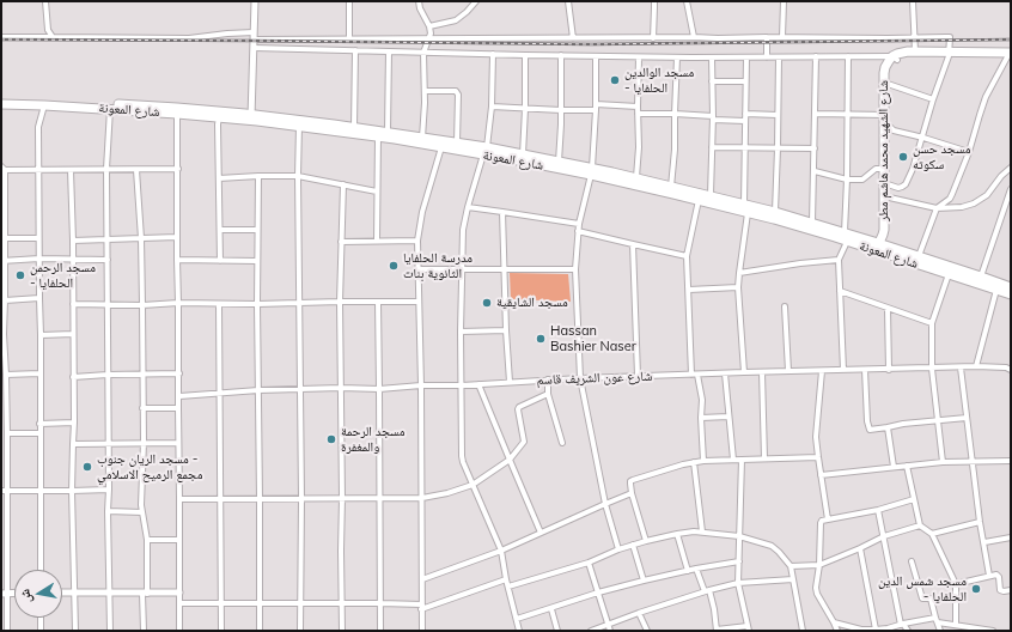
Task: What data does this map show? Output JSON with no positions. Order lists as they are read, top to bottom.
{
  "streets": {
    "main road": ["شارع المعونة", "شارع الشهيد محمد هاشم مطر"],
    "street": ["شارع عون الشريف قاسم"]
  },
  "crossings": [
    ["شارع المعونة", "شارع الشهيد محمد هاشم مطر"]
  ],
  "places": [
    "مسجد الوالدين - الحلفايا",
    "مسجد حسن سكوته",
    "مدرسة الحلفايا الثانوية بنات",
    "مسجد الرحمن - الحلفايا",
    "مسجد الشايقية",
    "Hassan Bashier Naser",
    "مسجد الرحمة والمغفرة",
    "مسجد الريان جنوب - مجمع الرميح الاسلامي",
    "مسجد شمس الدين - الحلفايا"
  ],
  "north": "left"
}
